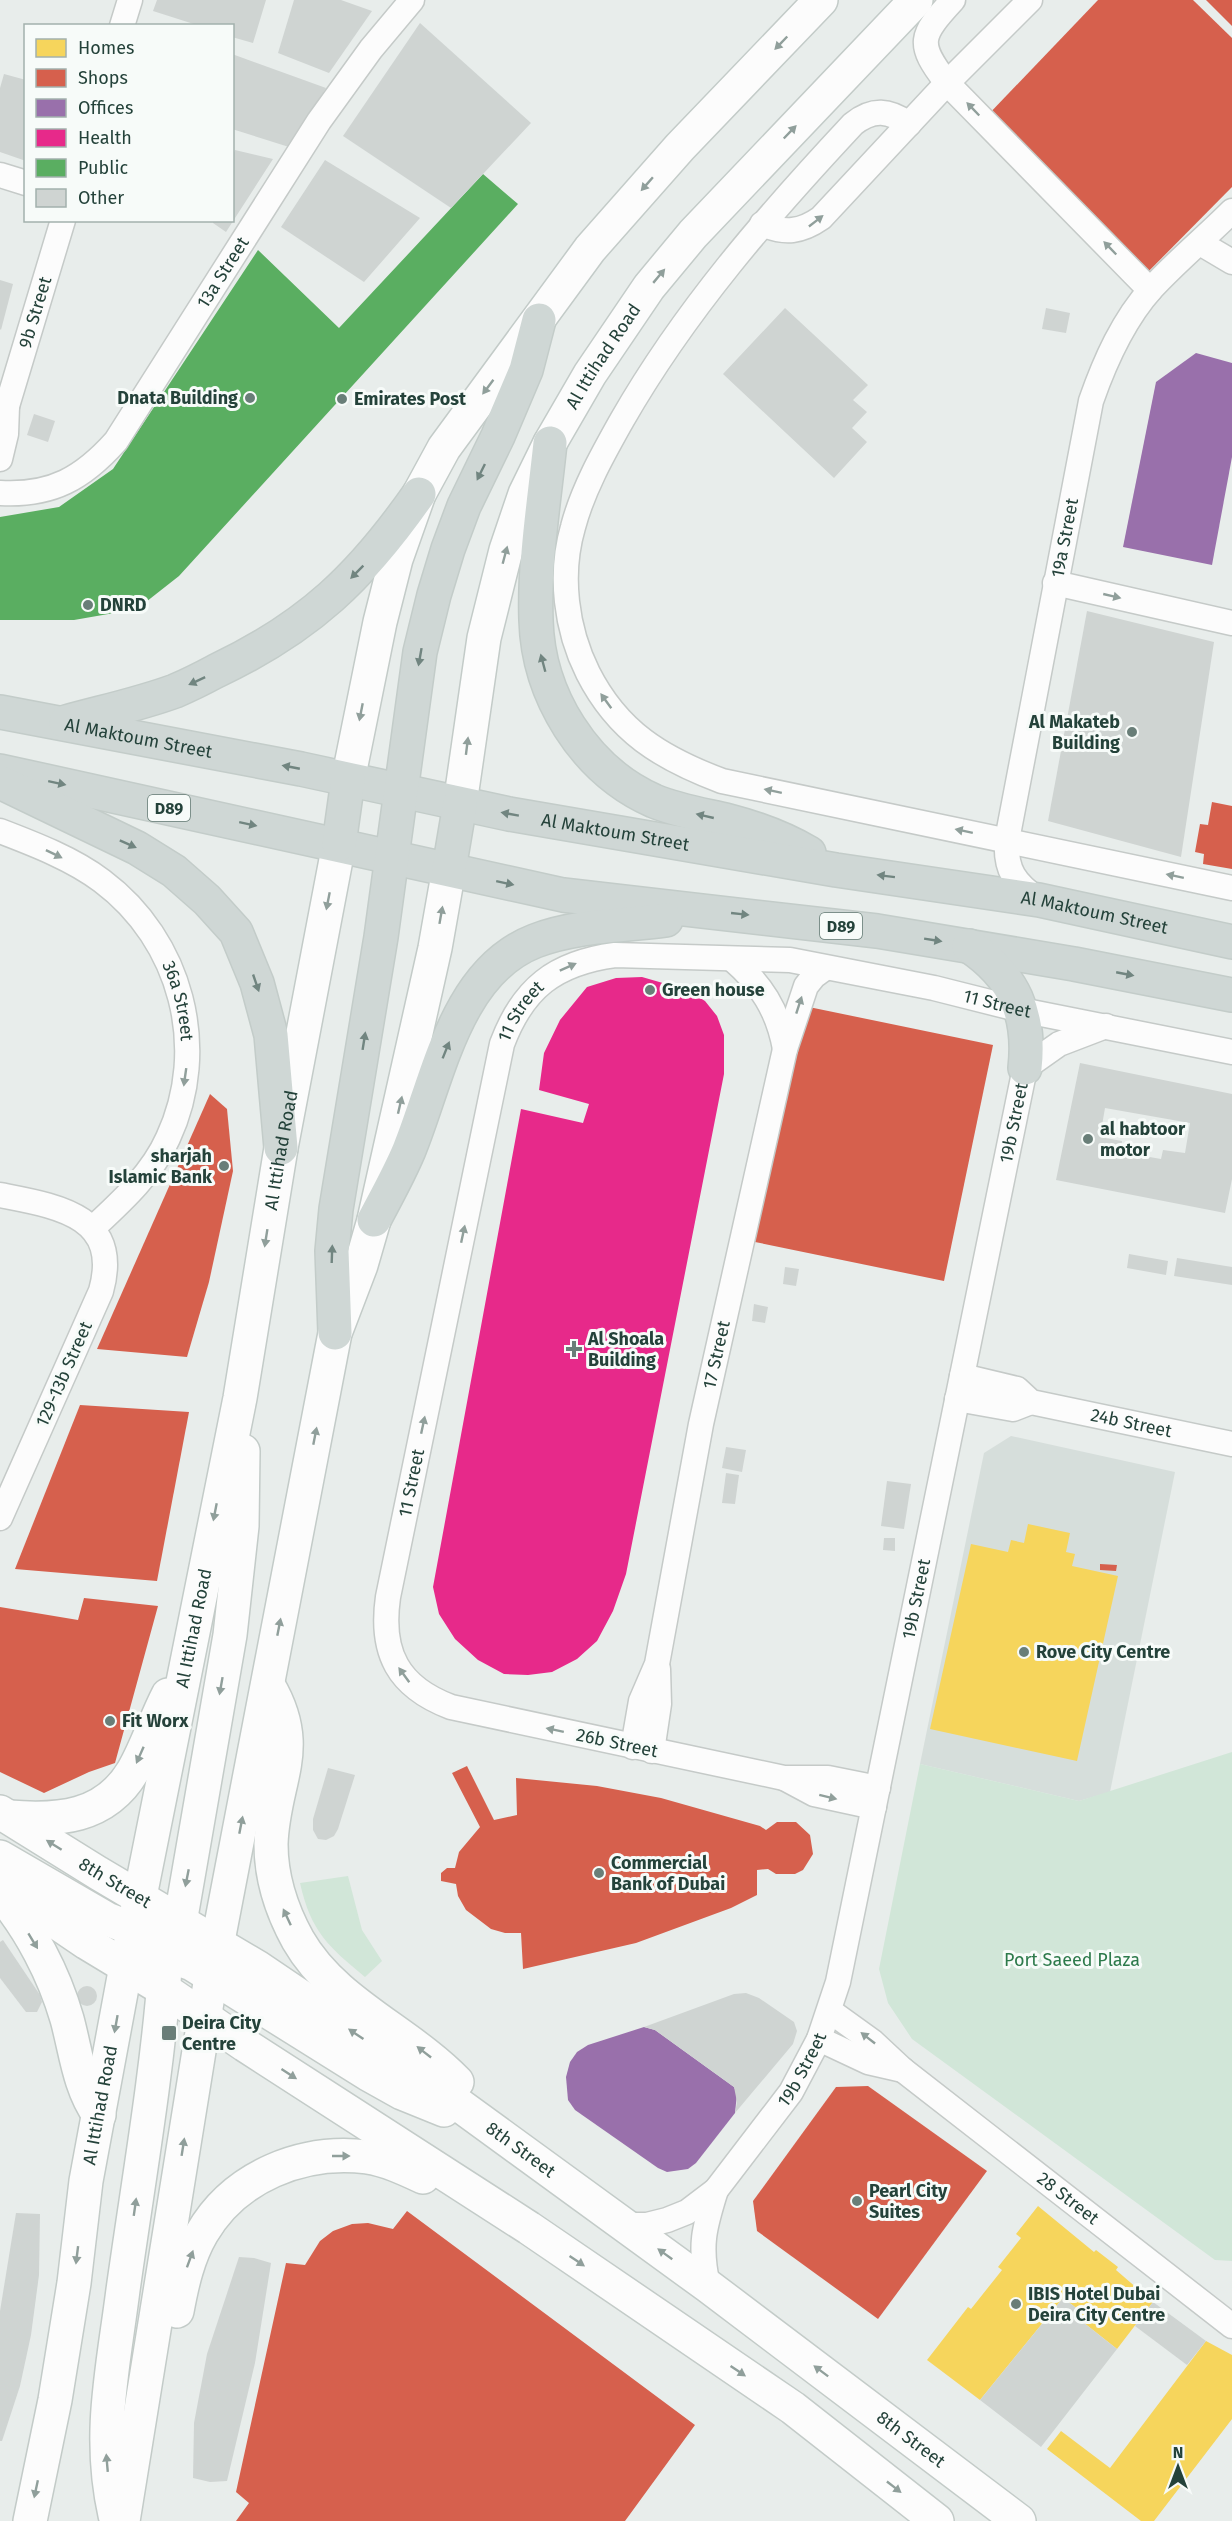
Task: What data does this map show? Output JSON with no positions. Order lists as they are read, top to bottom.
{
  "streets": {
    "main road": [
      "Al Ittihad Road",
      "Al Maktoum Street",
      "D89",
      "8th Street"
    ],
    "street": [
      "13a Street",
      "9b Street",
      "19a Street",
      "36a Street",
      "11 Street",
      "19b Street",
      "17 Street",
      "129-13b Street",
      "24b Street",
      "26b Street",
      "28 Street"
    ]
  },
  "crossings": [
    ["Al Ittihad Road", "Al Maktoum Street"],
    ["Al Ittihad Road", "D89"],
    ["Al Ittihad Road", "8th Street"],
    ["19a Street", "Al Maktoum Street"],
    ["36a Street", "129-13b Street"],
    ["11 Street", "19b Street"],
    ["11 Street", "17 Street"],
    ["11 Street", "26b Street"],
    ["19b Street", "24b Street"],
    ["19b Street", "26b Street"],
    ["19b Street", "8th Street"],
    ["19b Street", "28 Street"],
    ["17 Street", "26b Street"]
  ],
  "one_way": ["11 Street", "26b Street"],
  "parks": ["Port Saeed Plaza"],
  "places": {
    "other": [
      "Dnata Building",
      "Emirates Post",
      "DNRD",
      "Al Makateb Building",
      "Green house",
      "al habtoor motor",
      "sharjah Islamic Bank",
      "Rove City Centre",
      "Fit Worx",
      "Commercial Bank of Dubai",
      "Pearl City Suites",
      "IBIS Hotel Dubai Deira City Centre"
    ],
    "health": ["Al Shoala Building"],
    "transit": ["Deira City Centre"]
  },
  "legend": [
    "Homes",
    "Shops",
    "Offices",
    "Health",
    "Public",
    "Other"
  ],
  "north": "top"
}
